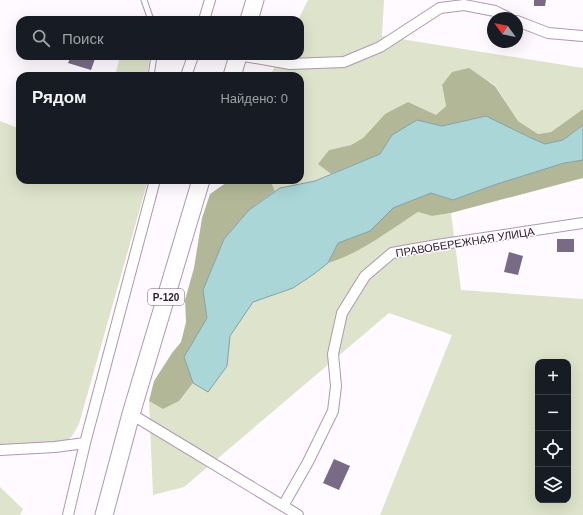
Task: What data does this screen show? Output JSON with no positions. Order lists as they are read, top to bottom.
{
  "streets": {
    "highway": ["Р-120"],
    "street": ["ПРАВОБЕРЕЖНАЯ УЛИЦА"]
  },
  "north": "top left",
  "page": {
    "search": "Поиск",
    "heading": ["Рядом", "Найдено: 0"],
    "map_buttons": ["+", "−"]
  }
}
